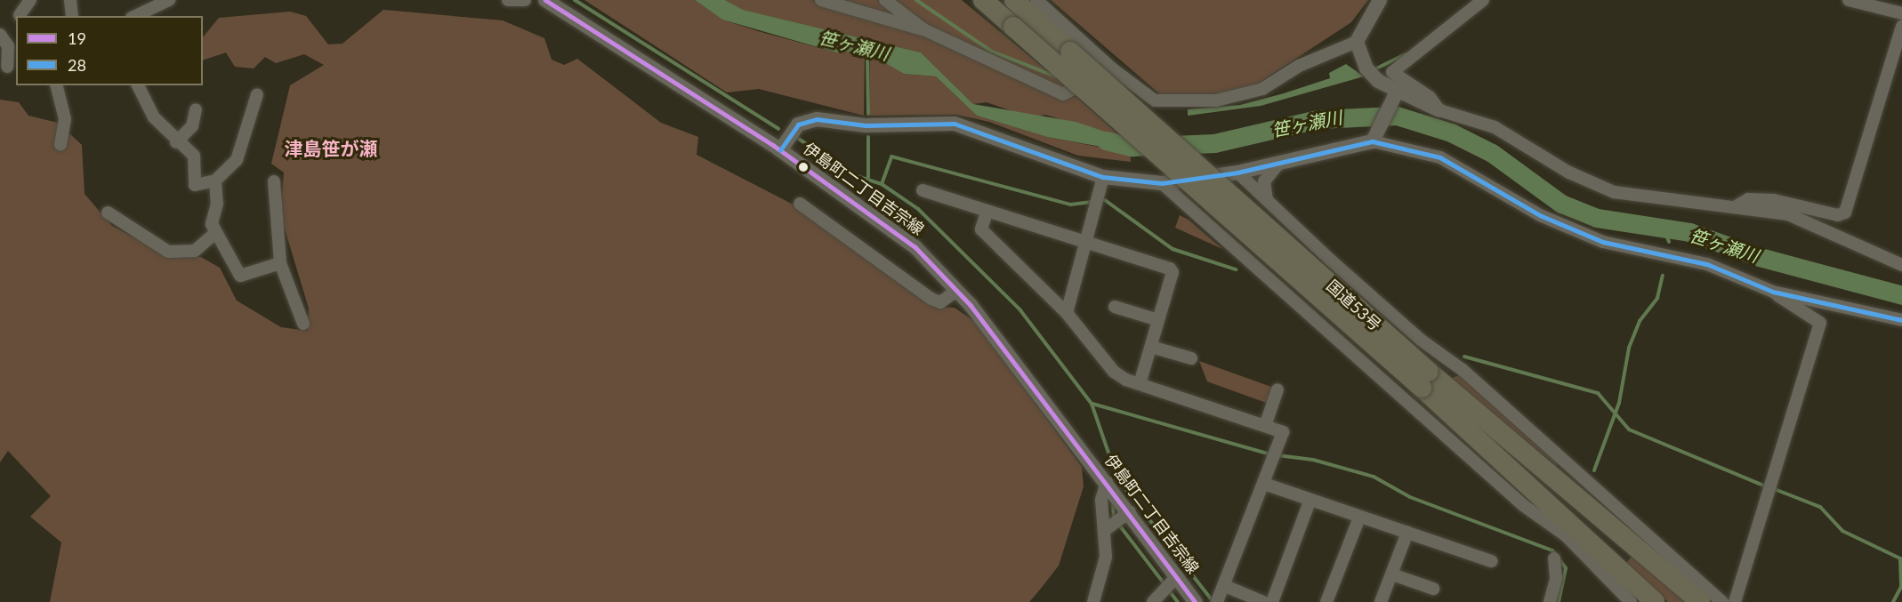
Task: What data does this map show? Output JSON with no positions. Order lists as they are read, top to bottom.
{
  "streets": {
    "highway": ["国道53号"],
    "street": ["伊島町二丁目吉宗線"]
  },
  "districts": ["津島笹が瀬"],
  "water": ["笹ヶ瀬川"],
  "lines": ["transit line 19", "transit line 28"],
  "legend": ["19", "28"]
}
